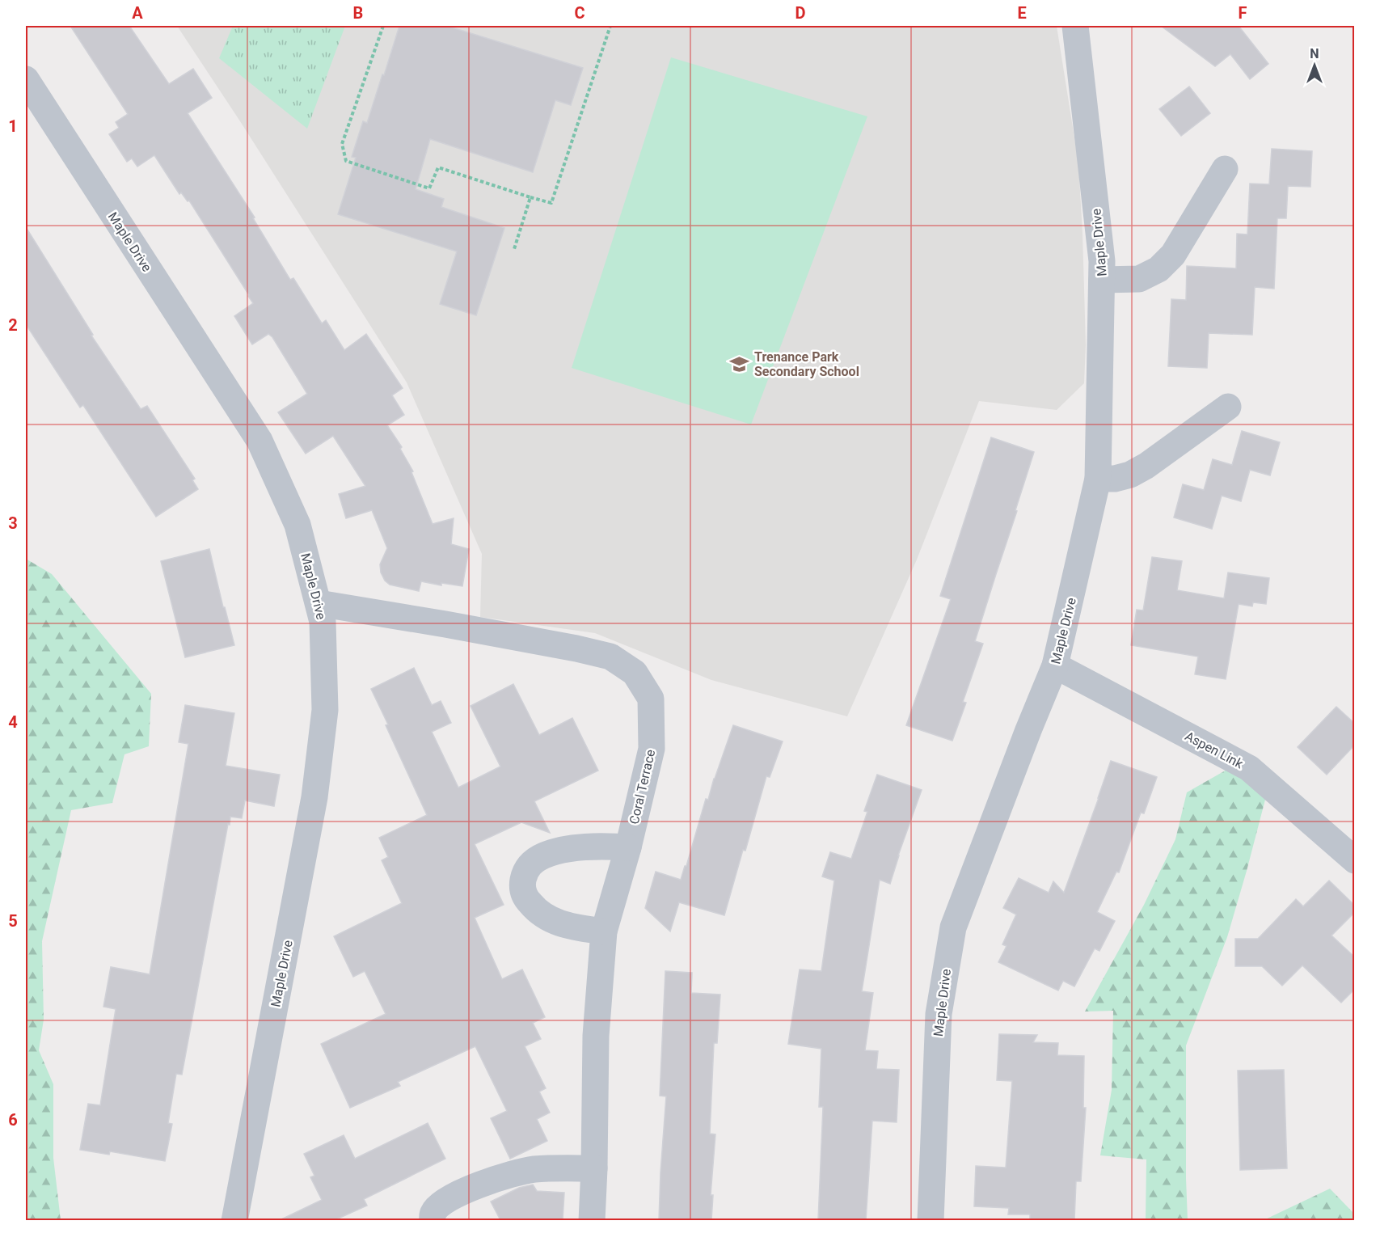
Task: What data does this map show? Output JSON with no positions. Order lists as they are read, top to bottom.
{
  "streets": {
    "street": ["Maple Drive", "Aspen Link", "Coral Terrace"]
  },
  "crossings": [
    ["Maple Drive", "Aspen Link"],
    ["Maple Drive", "Coral Terrace"]
  ],
  "places": {
    "school or university": ["Trenance Park Secondary School"]
  },
  "north": "top",
  "grid": {
    "columns": [
      "A",
      "B",
      "C",
      "D",
      "E",
      "F"
    ],
    "rows": [
      "1",
      "2",
      "3",
      "4",
      "5",
      "6"
    ]
  }
}
